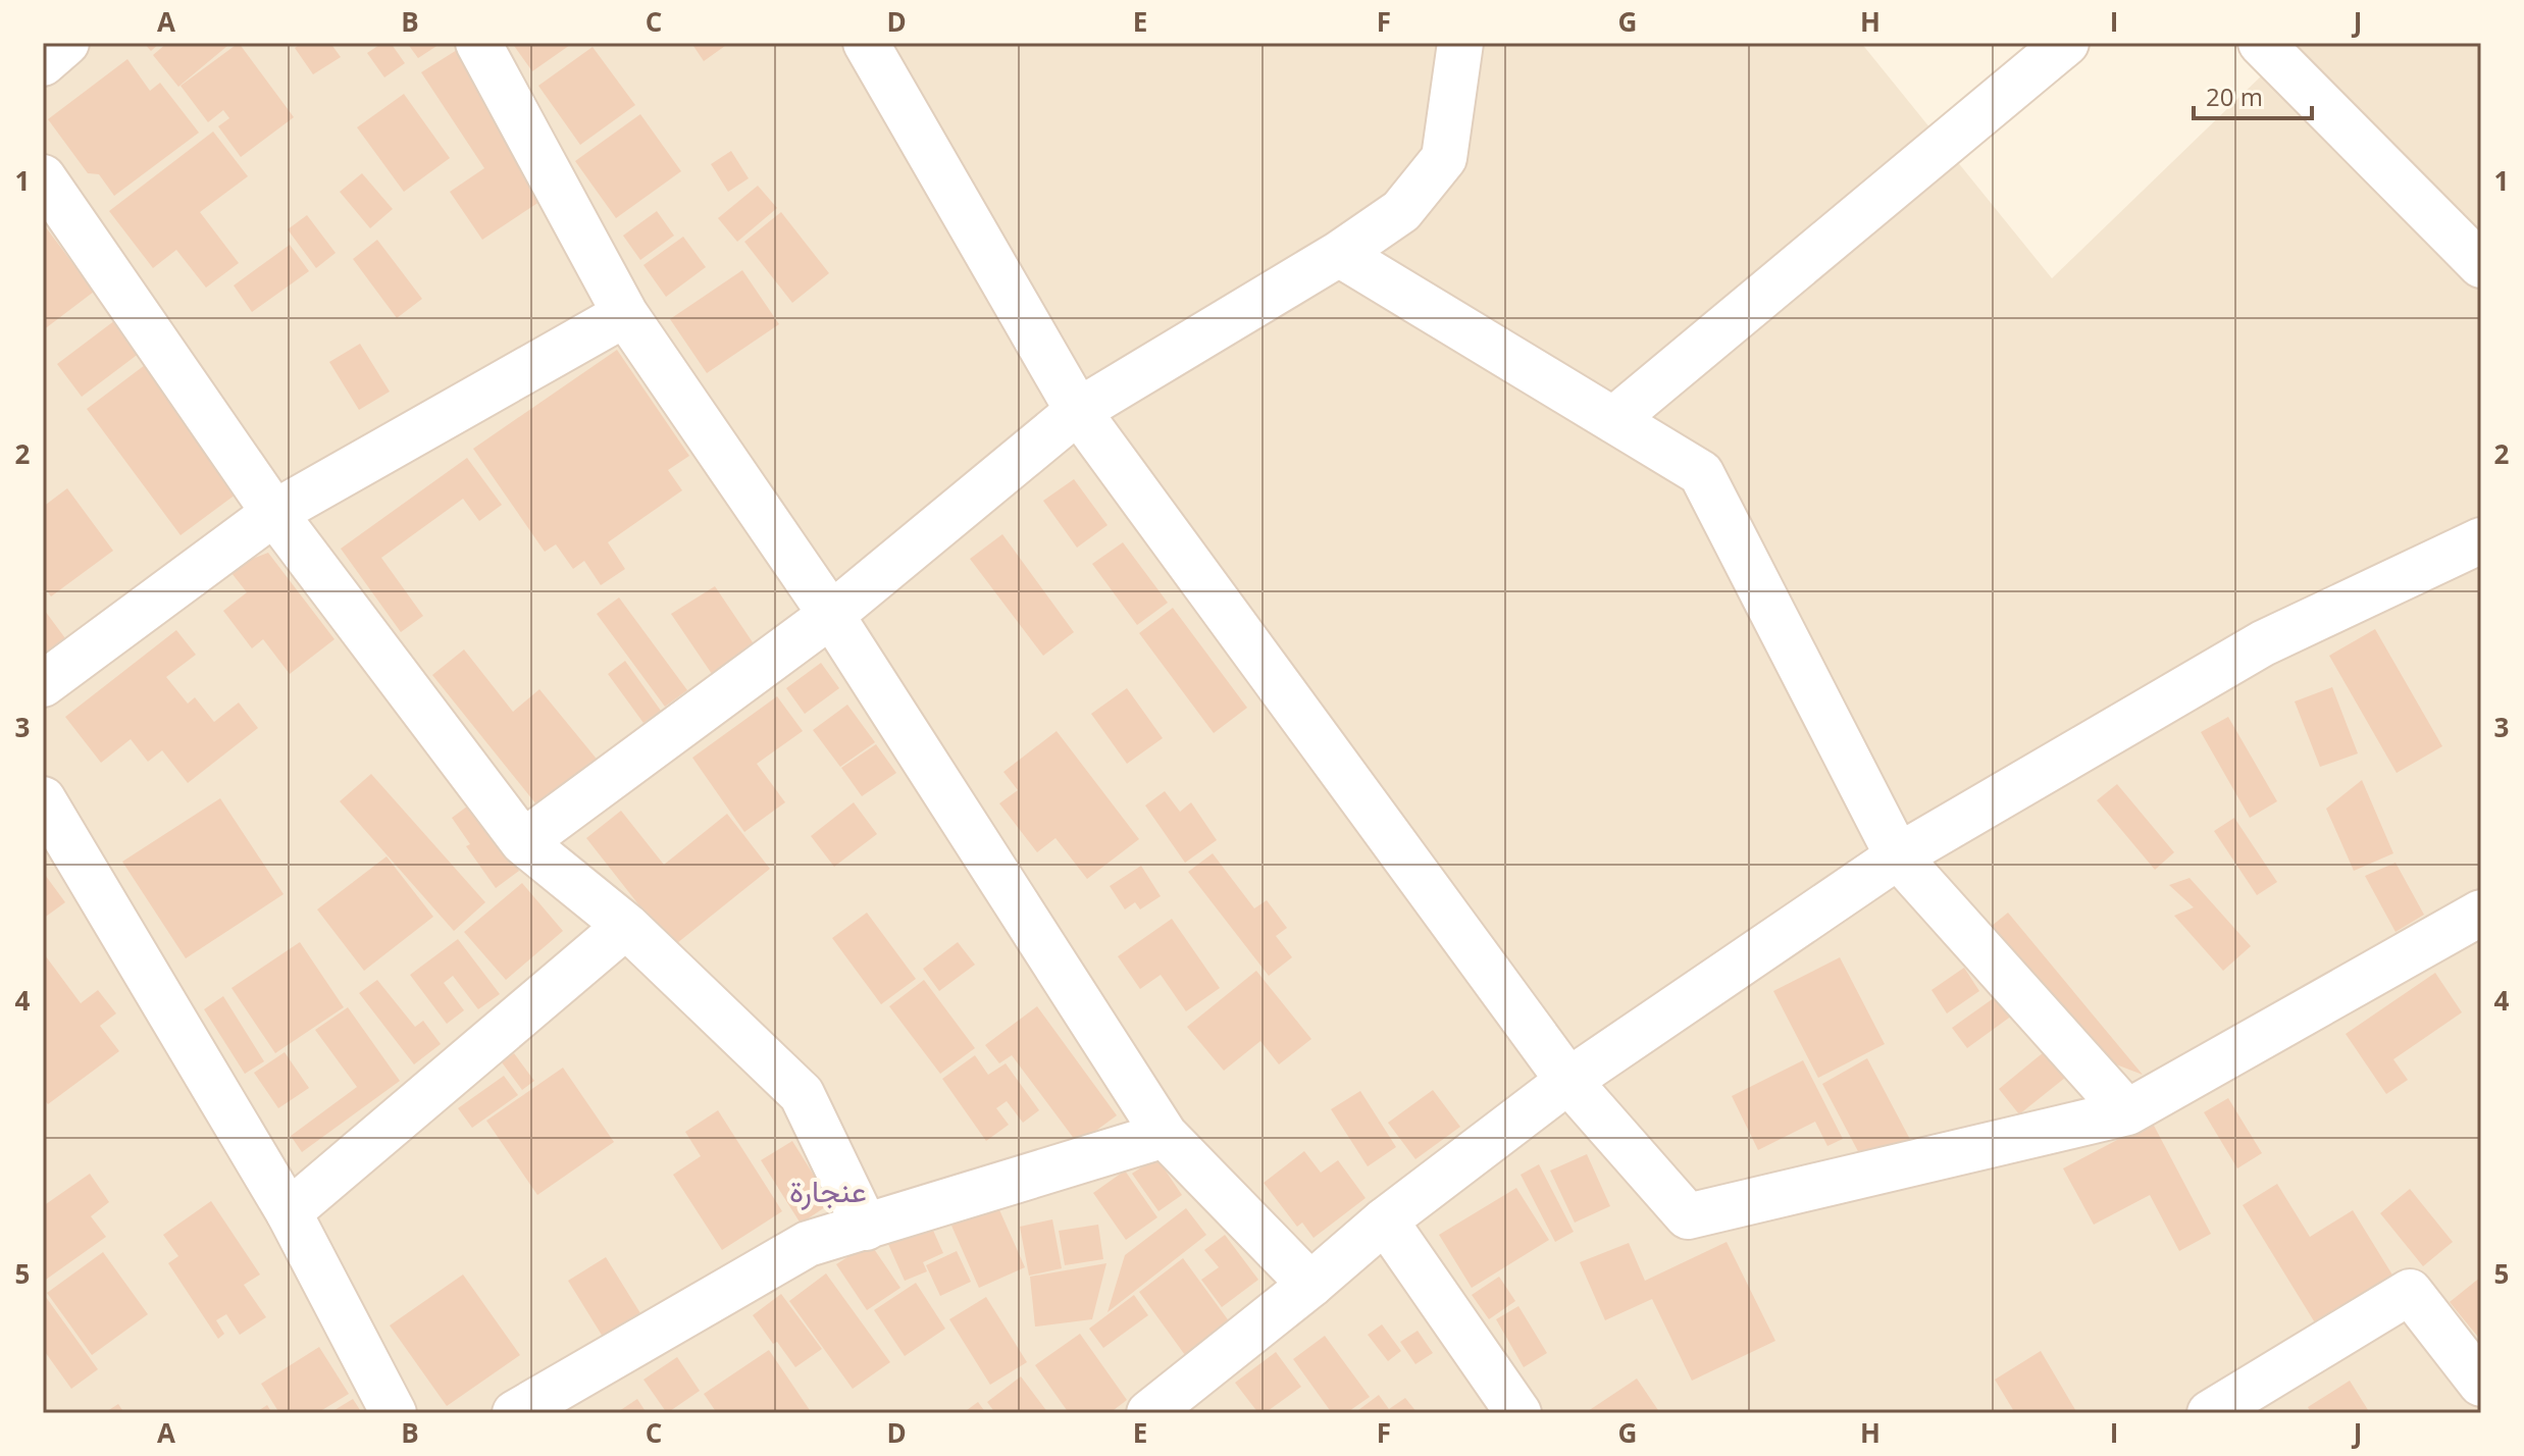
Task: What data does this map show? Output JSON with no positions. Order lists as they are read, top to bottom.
{
  "districts": ["عنجارة"],
  "scale_bar": "20 m",
  "grid": {
    "columns": [
      "A",
      "B",
      "C",
      "D",
      "E",
      "F",
      "G",
      "H",
      "I",
      "J"
    ],
    "rows": [
      "1",
      "2",
      "3",
      "4",
      "5"
    ]
  }
}
